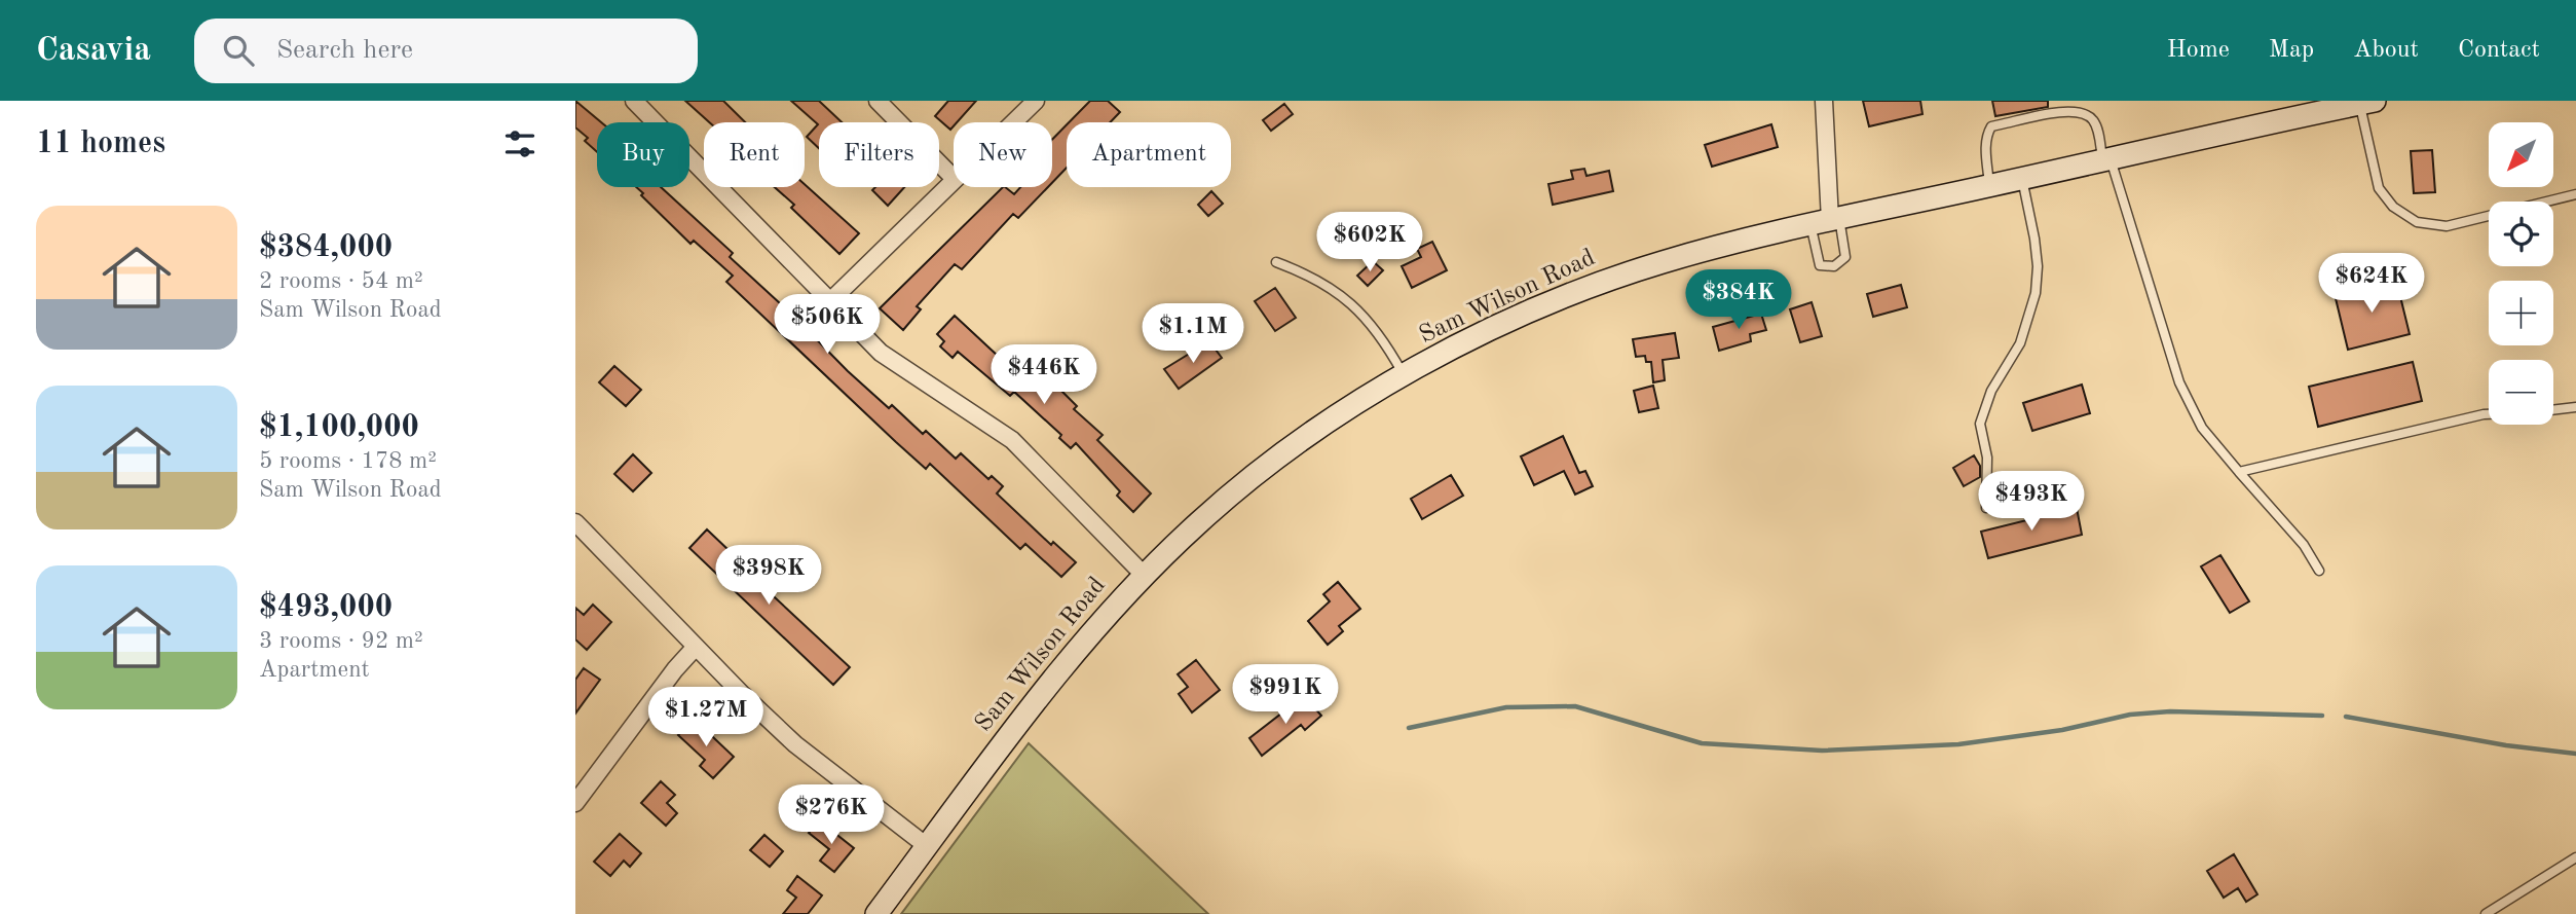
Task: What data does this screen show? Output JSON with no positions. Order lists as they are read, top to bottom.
{
  "streets": {
    "street": ["Sam Wilson Road"]
  },
  "north": "bottom left",
  "page": {
    "header": "Casavia",
    "search": "Search here",
    "nav": [
      "Home",
      "Map",
      "About",
      "Contact"
    ],
    "heading": "11 homes",
    "map_buttons": ["+", "−"],
    "chip": [
      "Buy",
      "Rent",
      "Filters",
      "New",
      "Apartment"
    ],
    "list": [
      {
        "name": "$384,000",
        "note": "2 rooms · 54 m² · Sam Wilson Road"
      },
      {
        "name": "$1,100,000",
        "note": "5 rooms · 178 m² · Sam Wilson Road"
      },
      {
        "name": "$493,000",
        "note": "3 rooms · 92 m² · Apartment"
      }
    ],
    "price": [
      "$602K",
      "$624K",
      "$384K",
      "$506K",
      "$1.1M",
      "$446K",
      "$493K",
      "$398K",
      "$991K",
      "$1.27M",
      "$276K"
    ]
  }
}
